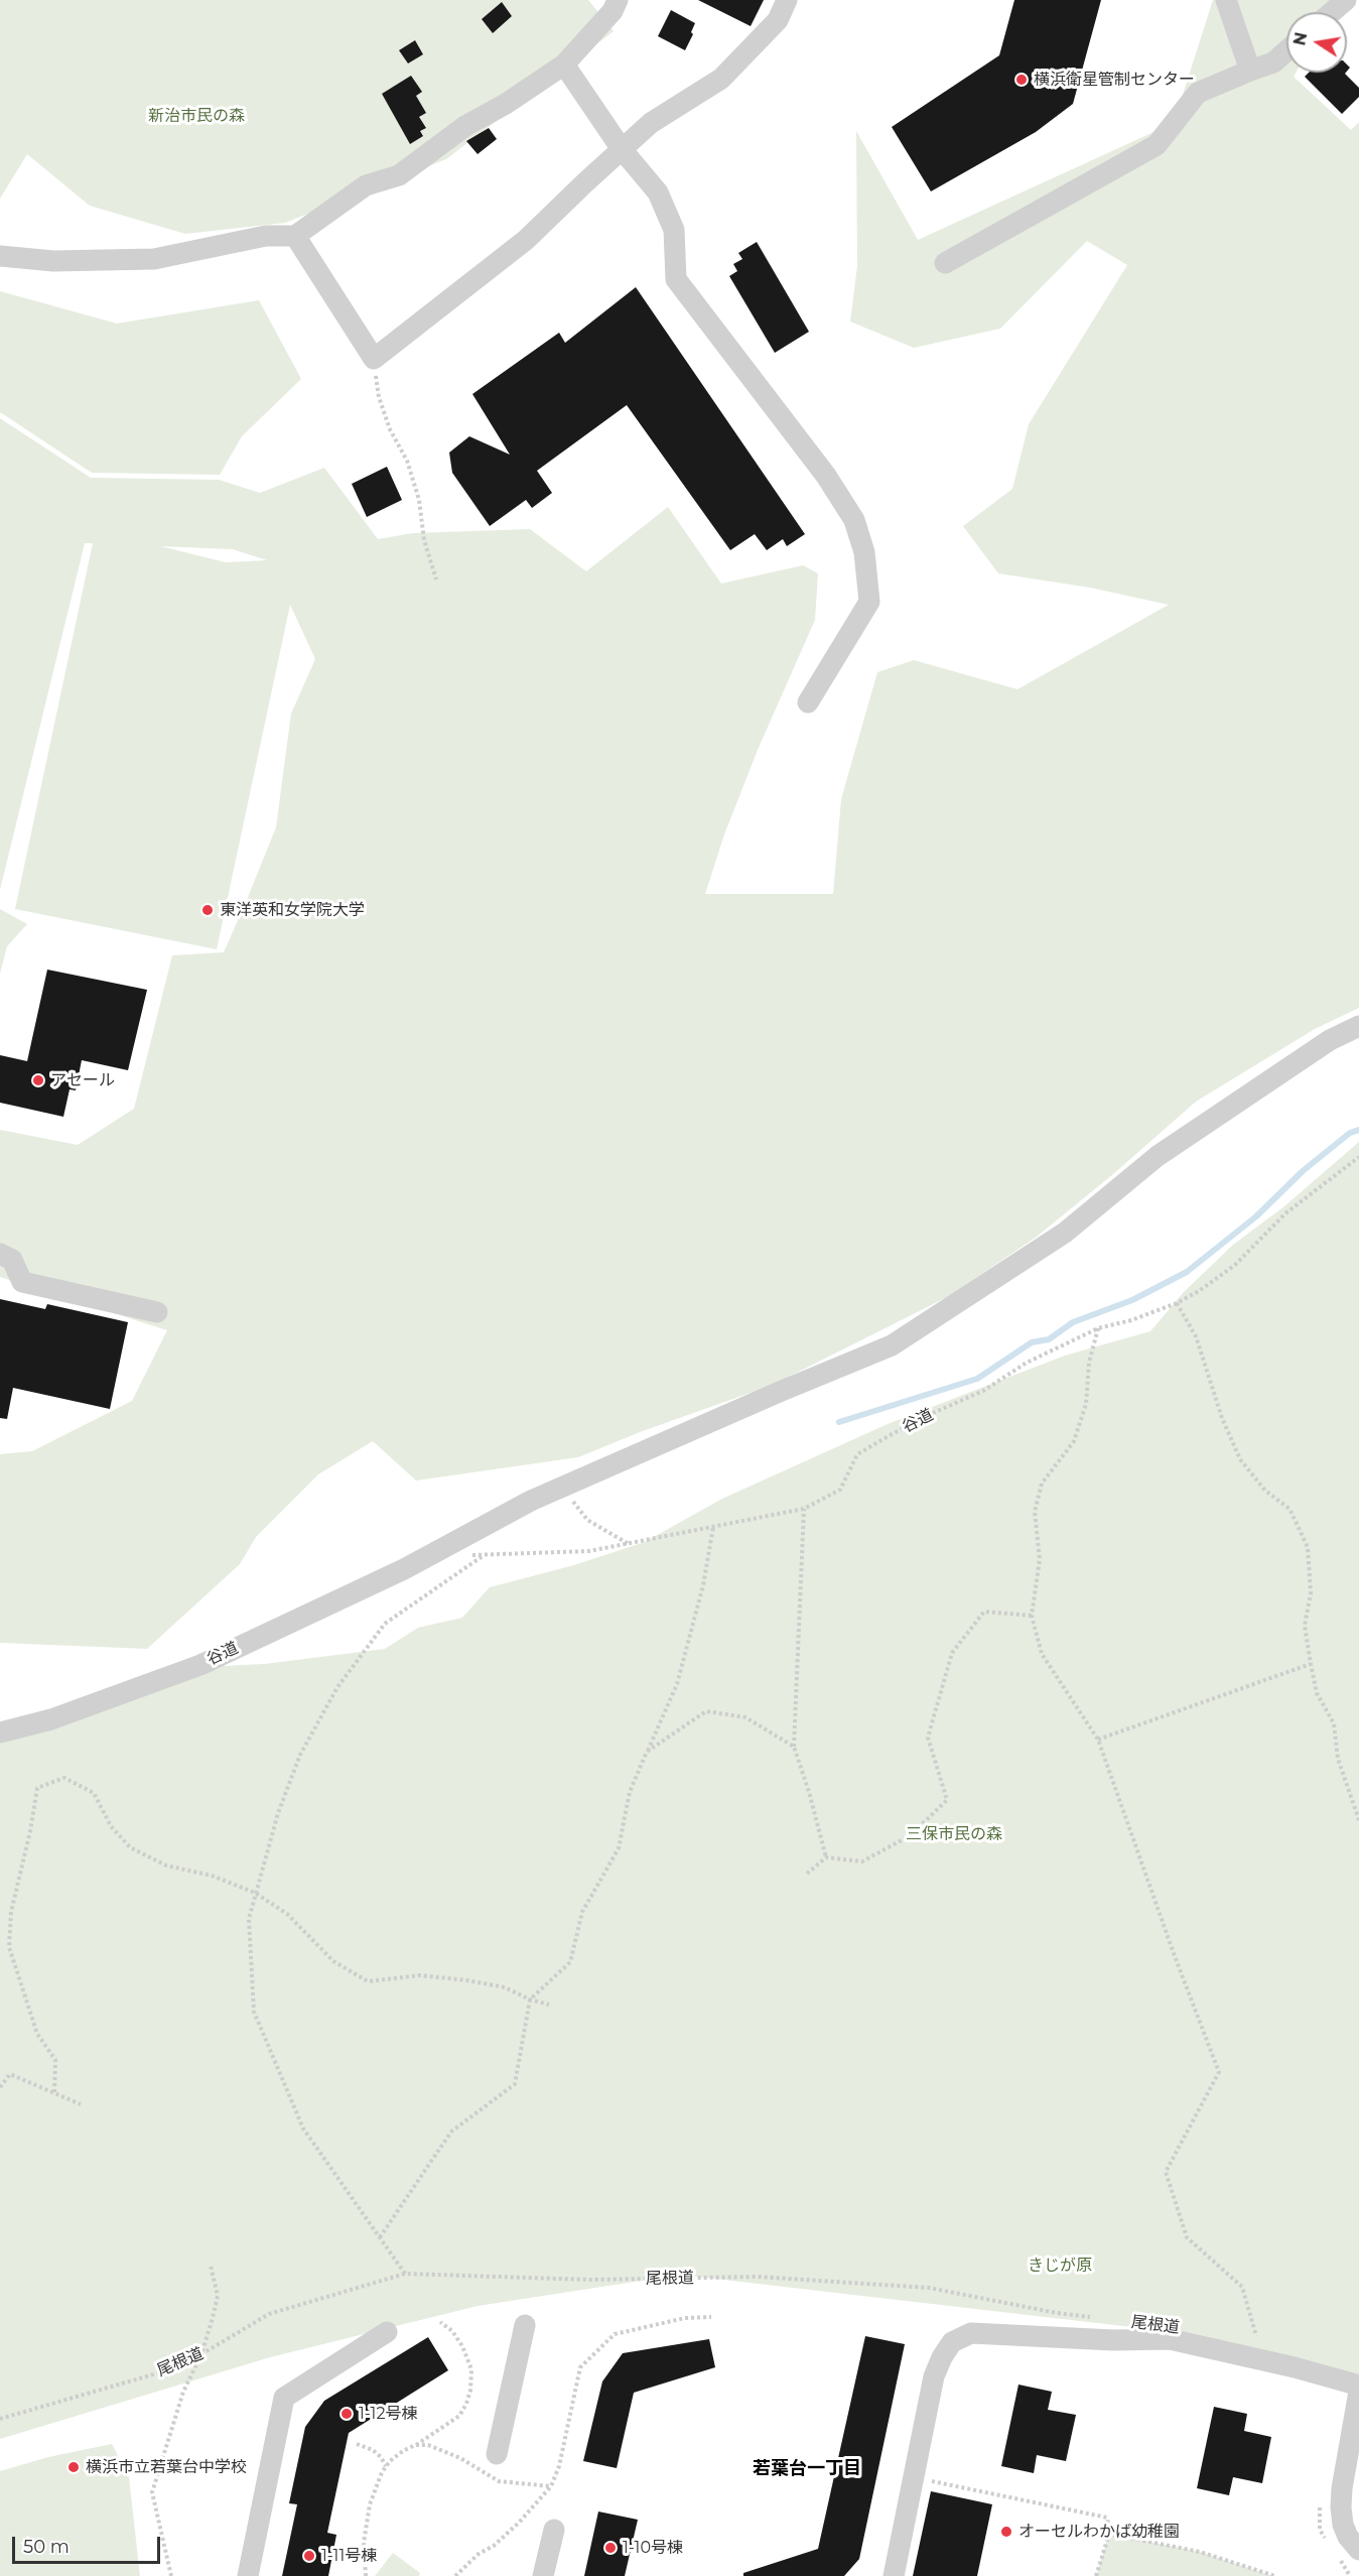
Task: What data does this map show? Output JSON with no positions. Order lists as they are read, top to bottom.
{
  "streets": {
    "street": ["谷道"],
    "path": ["尾根道"]
  },
  "districts": ["若葉台一丁目"],
  "parks": ["新治市民の森", "三保市民の森", "きじが原"],
  "places": [
    "横浜衛星管制センター",
    "東洋英和女学院大学",
    "アセール",
    "1-12号棟",
    "横浜市立若葉台中学校",
    "オーセルわかば幼稚園",
    "1-10号棟",
    "1-11号棟"
  ],
  "scale_bar": "50 m",
  "north": "left"
}
